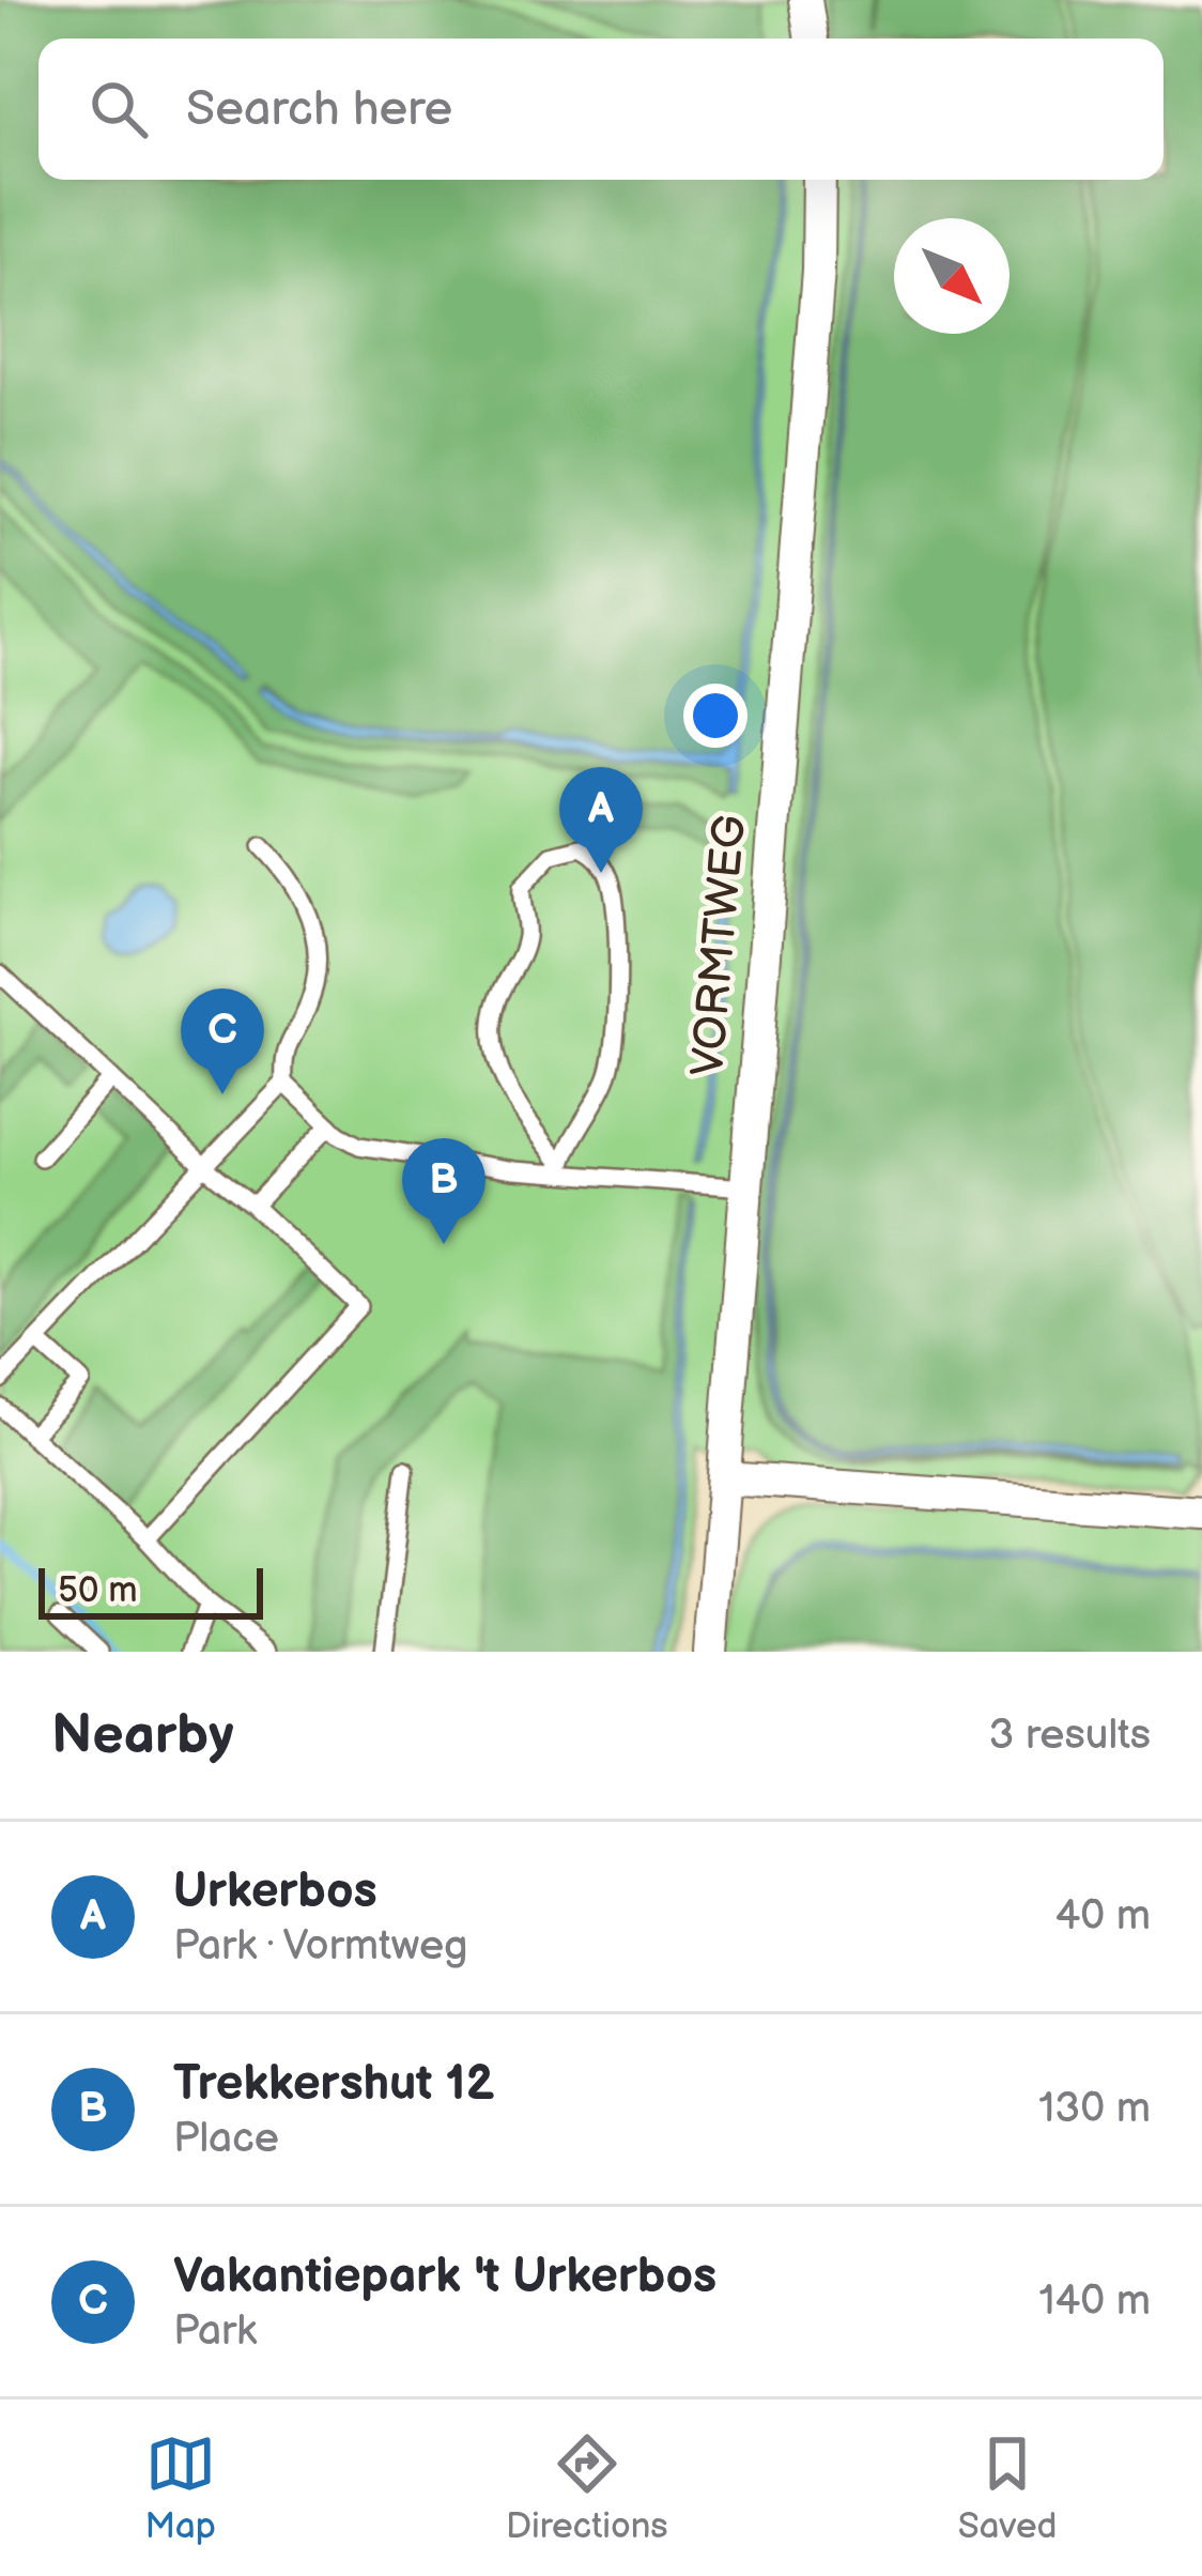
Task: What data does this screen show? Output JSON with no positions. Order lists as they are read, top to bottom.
{
  "streets": {
    "street": ["VORMTWEG"]
  },
  "scale_bar": "50 m",
  "north": "bottom right",
  "page": {
    "search": "Search here",
    "pins": ["A", "C", "B"],
    "scale": "50 m",
    "heading": ["Nearby", "3 results"],
    "list": [
      {
        "mark": "A",
        "name": "Urkerbos",
        "note": "Park · Vormtweg",
        "value": "40 m"
      },
      {
        "mark": "B",
        "name": "Trekkershut 12",
        "note": "Place",
        "value": "130 m"
      },
      {
        "mark": "C",
        "name": "Vakantiepark 't Urkerbos",
        "note": "Park",
        "value": "140 m"
      }
    ],
    "nav": ["Map", "Directions", "Saved"]
  }
}
